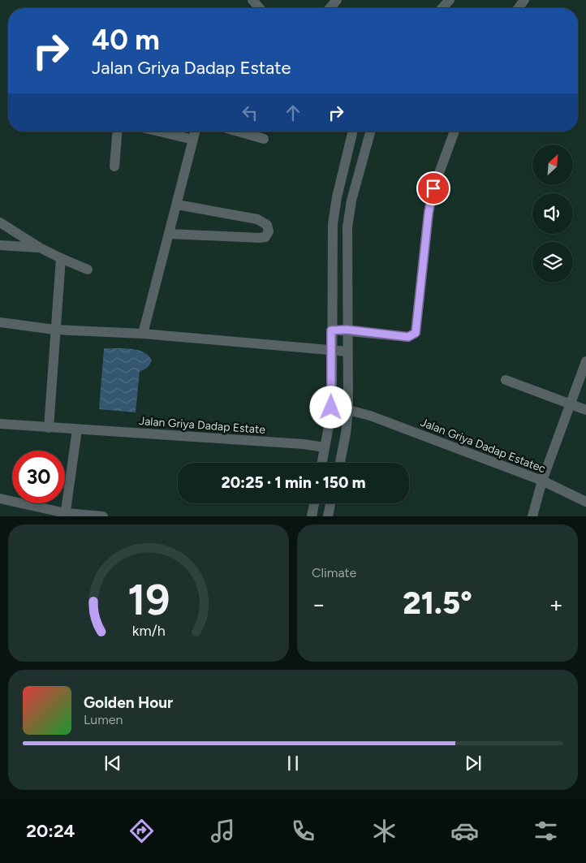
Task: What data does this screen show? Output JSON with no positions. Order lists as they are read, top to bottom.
{
  "streets": {
    "street": ["Jalan Griya Dadap Estate", "Jalan Griya Dadap Estatec"]
  },
  "north": "top right",
  "page": {
    "turn": ["40 m", "Jalan Griya Dadap Estate"],
    "limit": "30",
    "trip": "20:25 · 1 min · 150 m",
    "tile": "Climate",
    "heat": ["−", "21.5°", "+"],
    "song": ["Golden Hour", "Lumen"],
    "tabs": "20:24",
    "gauge": ["19", "km/h"]
  }
}
